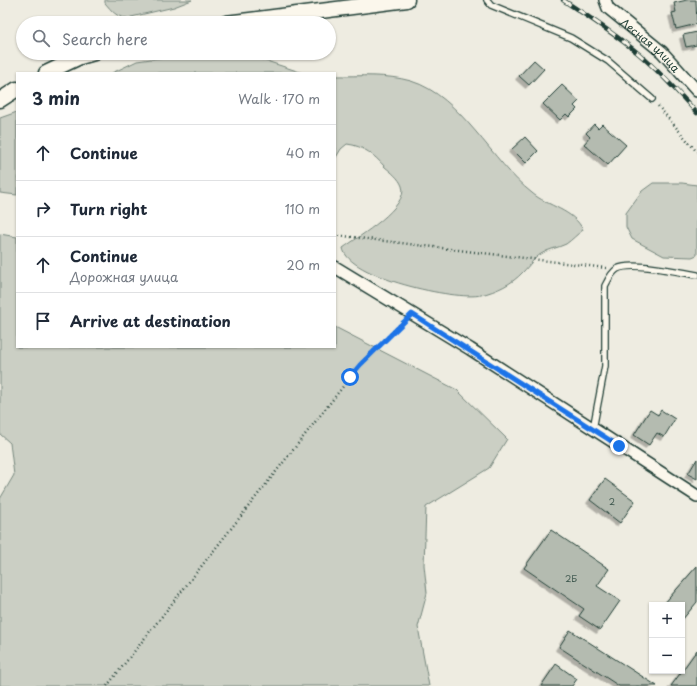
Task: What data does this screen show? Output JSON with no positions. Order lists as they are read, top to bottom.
{
  "streets": {
    "street": ["Лесная улица"]
  },
  "house_numbers": ["2", "2Б"],
  "page": {
    "search": "Search here",
    "heading": ["3 min", "Walk · 170 m"],
    "list": [
      ["Continue", "40 m"],
      ["Turn right", "110 m"],
      ["Continue", "Дорожная улица", "20 m"],
      "Arrive at destination"
    ],
    "map_buttons": ["+", "−"]
  }
}
